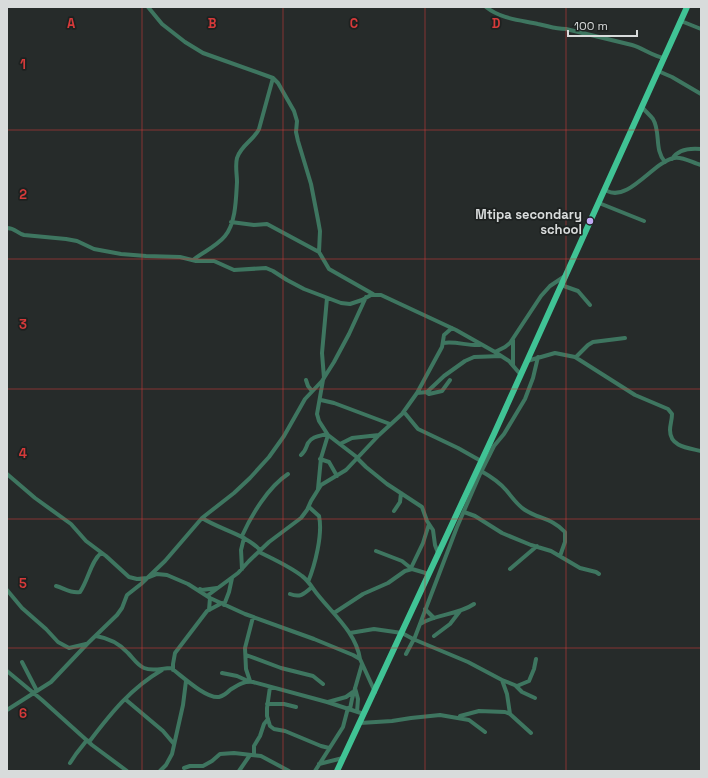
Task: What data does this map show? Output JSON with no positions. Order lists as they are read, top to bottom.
{
  "places": ["Mtipa secondary school"],
  "scale_bar": "100 m",
  "grid": {
    "columns": [
      "A",
      "B",
      "C",
      "D"
    ],
    "rows": [
      "1",
      "2",
      "3",
      "4",
      "5",
      "6"
    ]
  }
}
